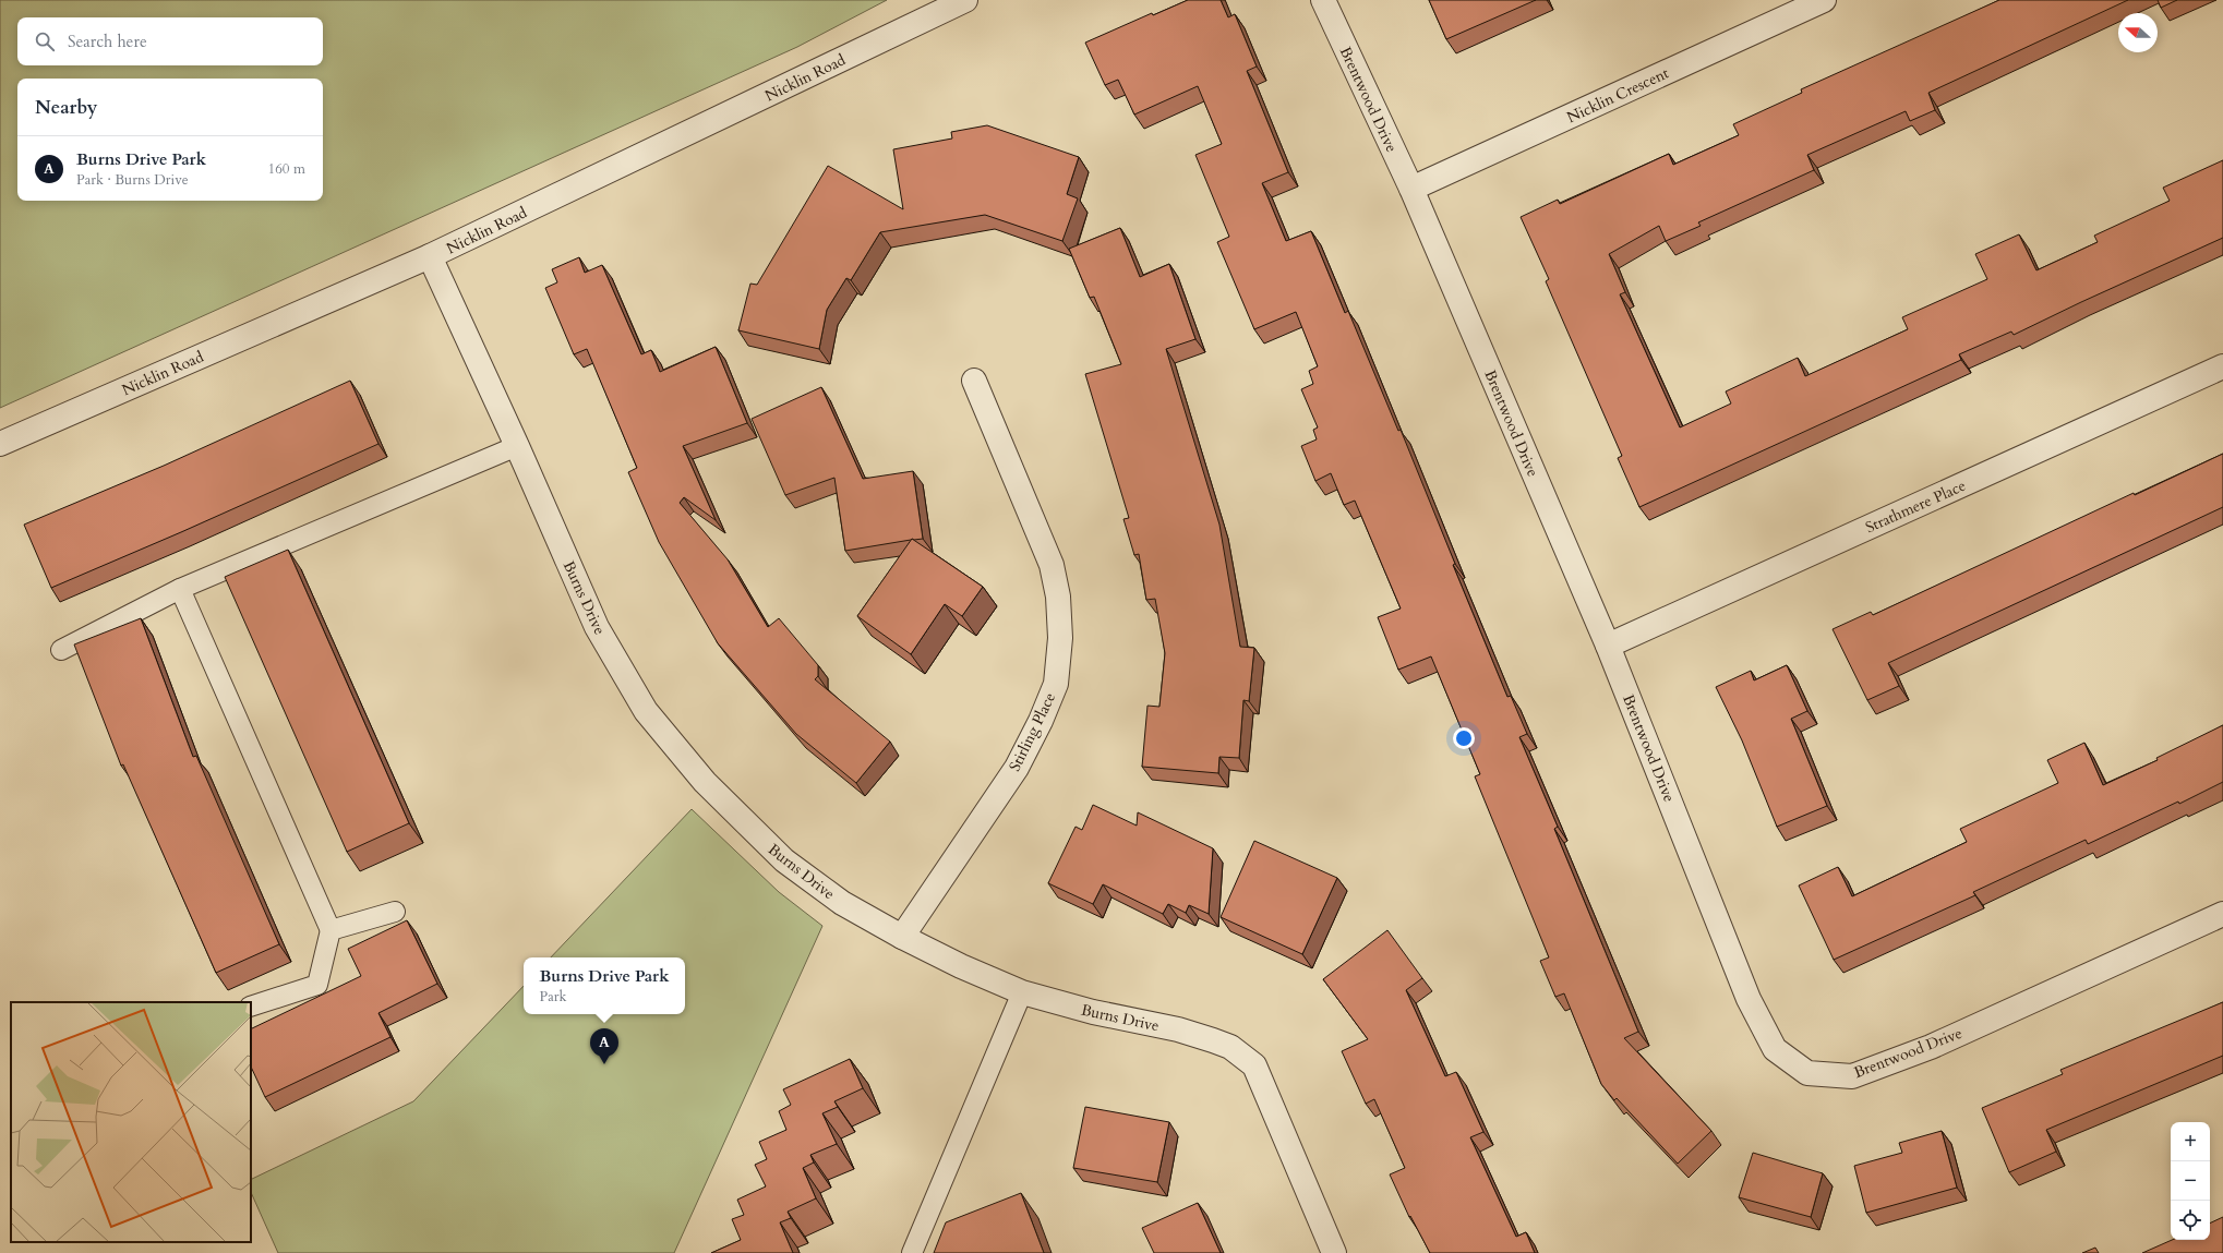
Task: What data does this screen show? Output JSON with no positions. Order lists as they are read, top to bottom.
{
  "streets": {
    "street": [
      "Nicklin Road",
      "Nicklin Crescent",
      "Brentwood Drive",
      "Strathmere Place",
      "Burns Drive",
      "Stirling Place"
    ]
  },
  "crossings": [
    ["Nicklin Road", "Burns Drive"],
    ["Nicklin Crescent", "Brentwood Drive"],
    ["Brentwood Drive", "Strathmere Place"],
    ["Burns Drive", "Stirling Place"]
  ],
  "north": "left",
  "page": {
    "search": "Search here",
    "heading": "Nearby",
    "list": [
      {
        "mark": "A",
        "name": "Burns Drive Park",
        "note": "Park · Burns Drive",
        "value": "160 m"
      }
    ],
    "popup": ["Burns Drive Park", "Park"],
    "pins": "A",
    "map_buttons": ["+", "−"]
  }
}
